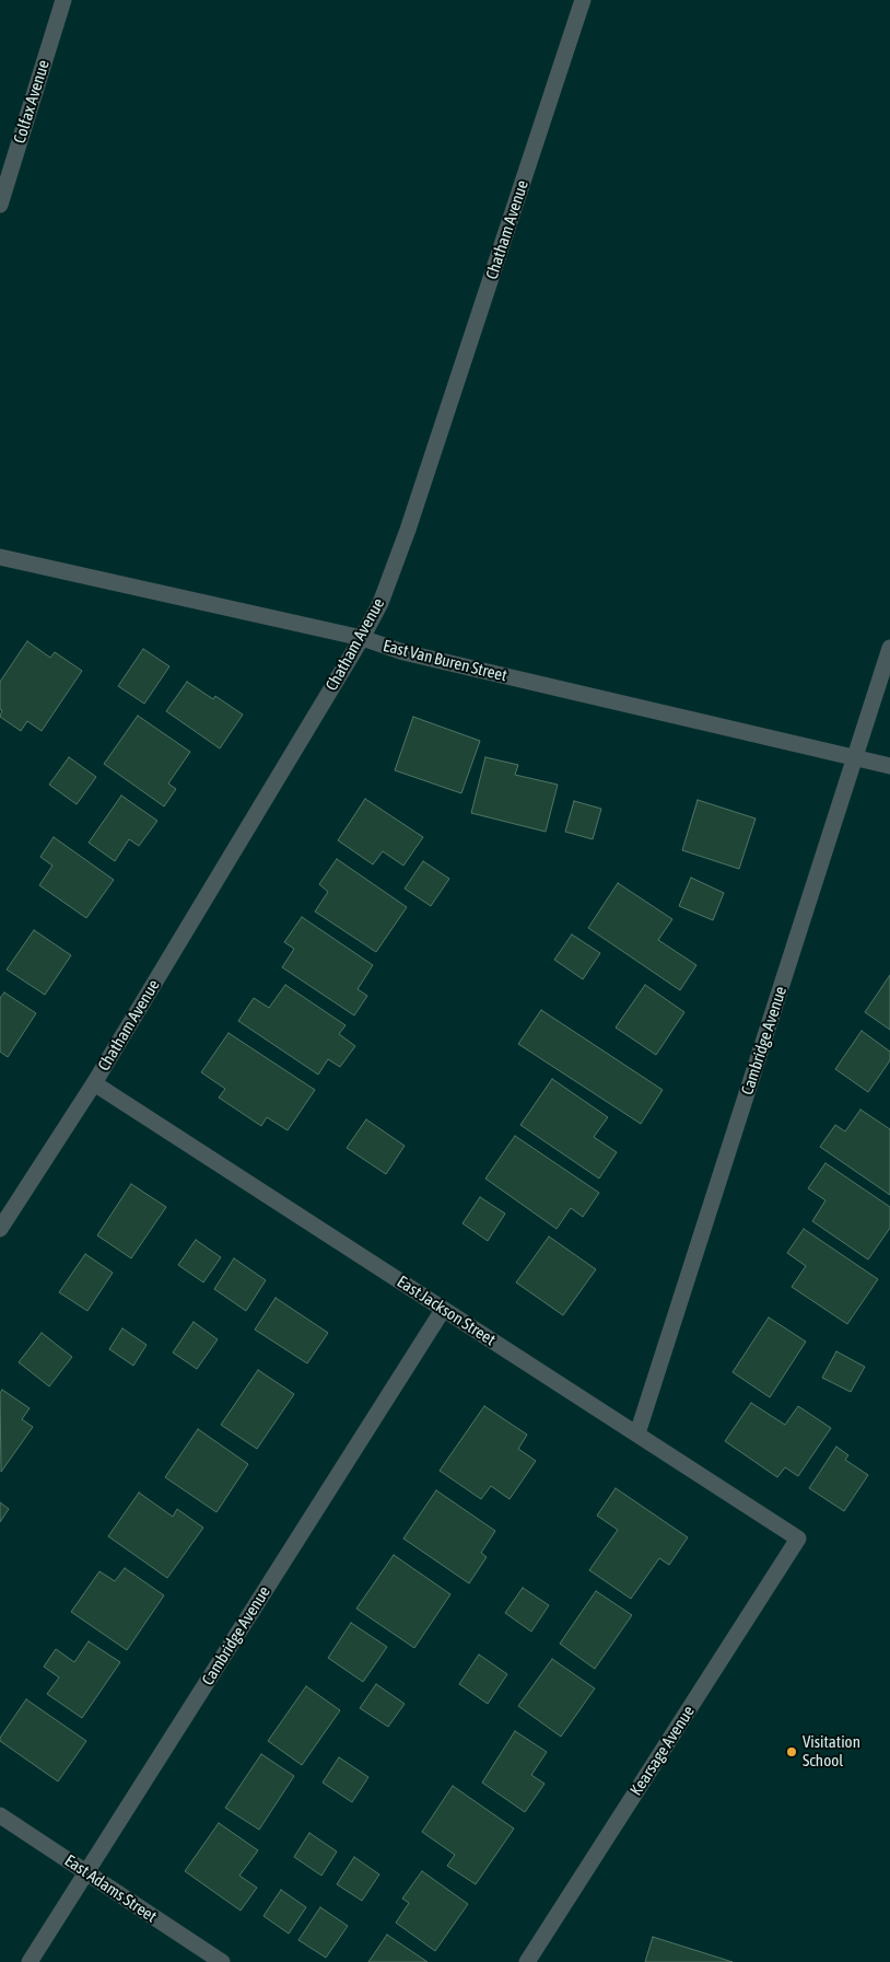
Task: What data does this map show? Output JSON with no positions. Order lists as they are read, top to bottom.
{
  "streets": {
    "street": [
      "Colfax Avenue",
      "Chatham Avenue",
      "East Van Buren Street",
      "Cambridge Avenue",
      "East Jackson Street",
      "Kearsage Avenue",
      "East Adams Street"
    ]
  },
  "crossings": [
    ["Chatham Avenue", "East Van Buren Street"],
    ["Chatham Avenue", "East Jackson Street"],
    ["East Van Buren Street", "Cambridge Avenue"],
    ["Cambridge Avenue", "East Jackson Street"],
    ["Cambridge Avenue", "East Adams Street"],
    ["East Jackson Street", "Kearsage Avenue"]
  ],
  "places": ["Visitation School"]
}
